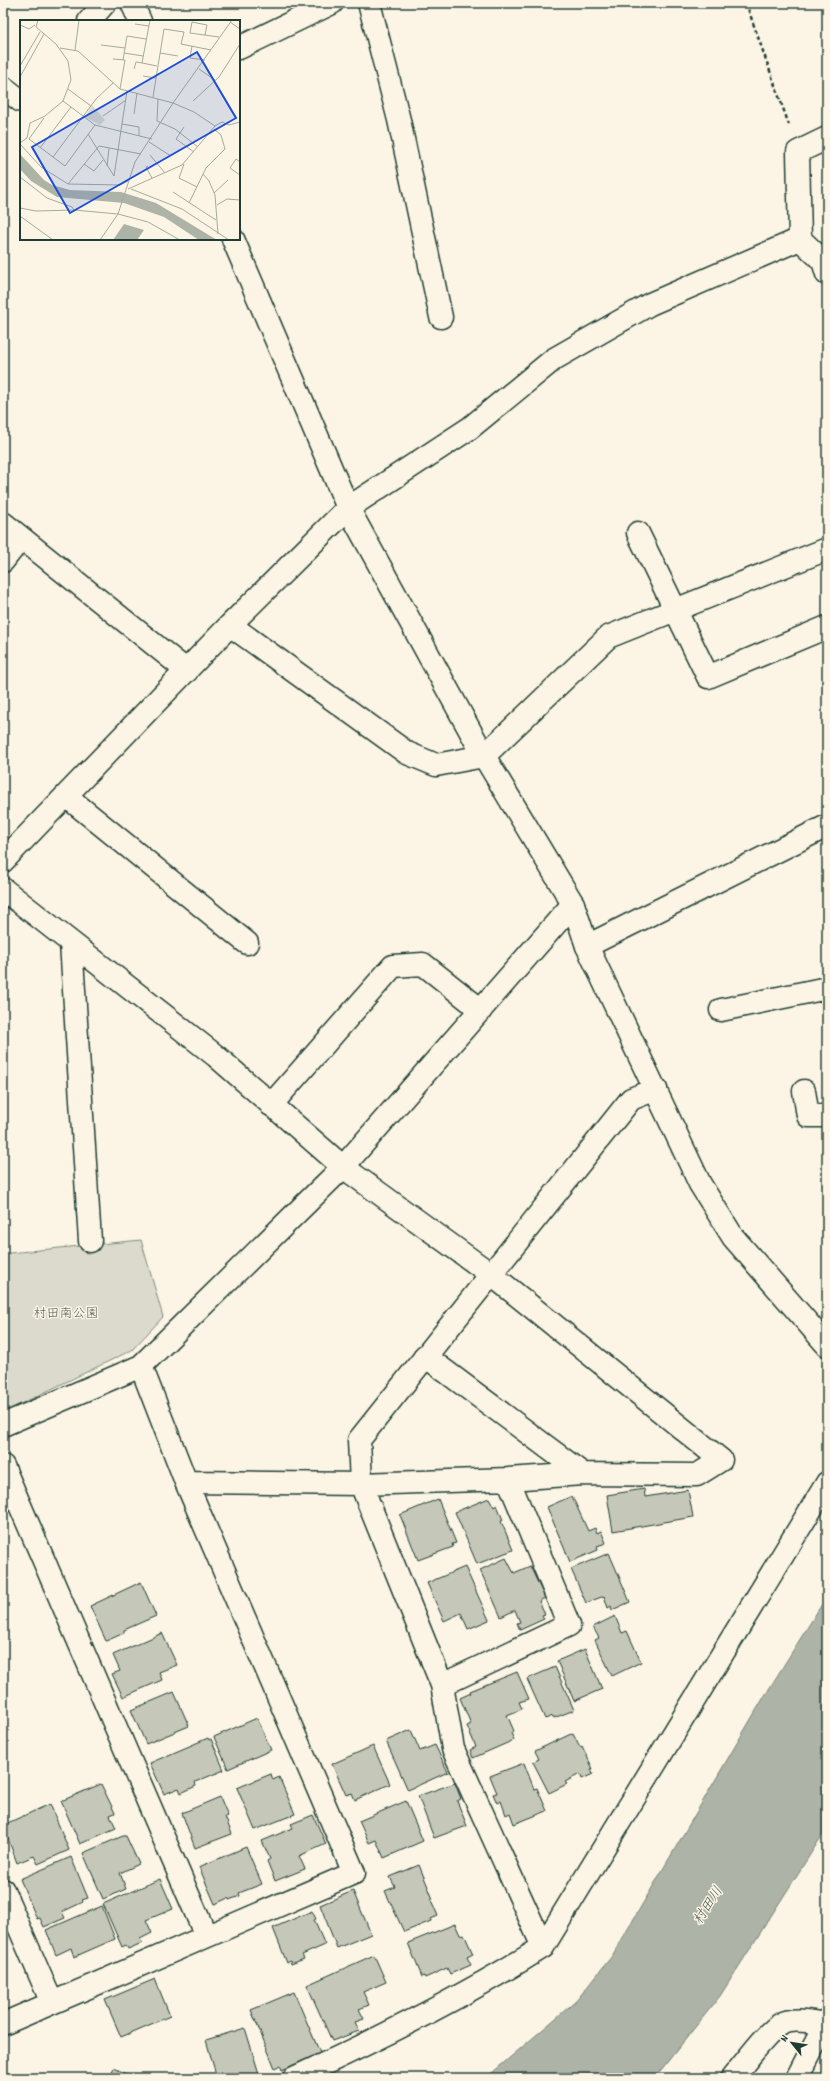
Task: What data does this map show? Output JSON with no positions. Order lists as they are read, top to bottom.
{
  "water": ["村田川"],
  "parks": ["村田南公園"],
  "north": "top left"
}
